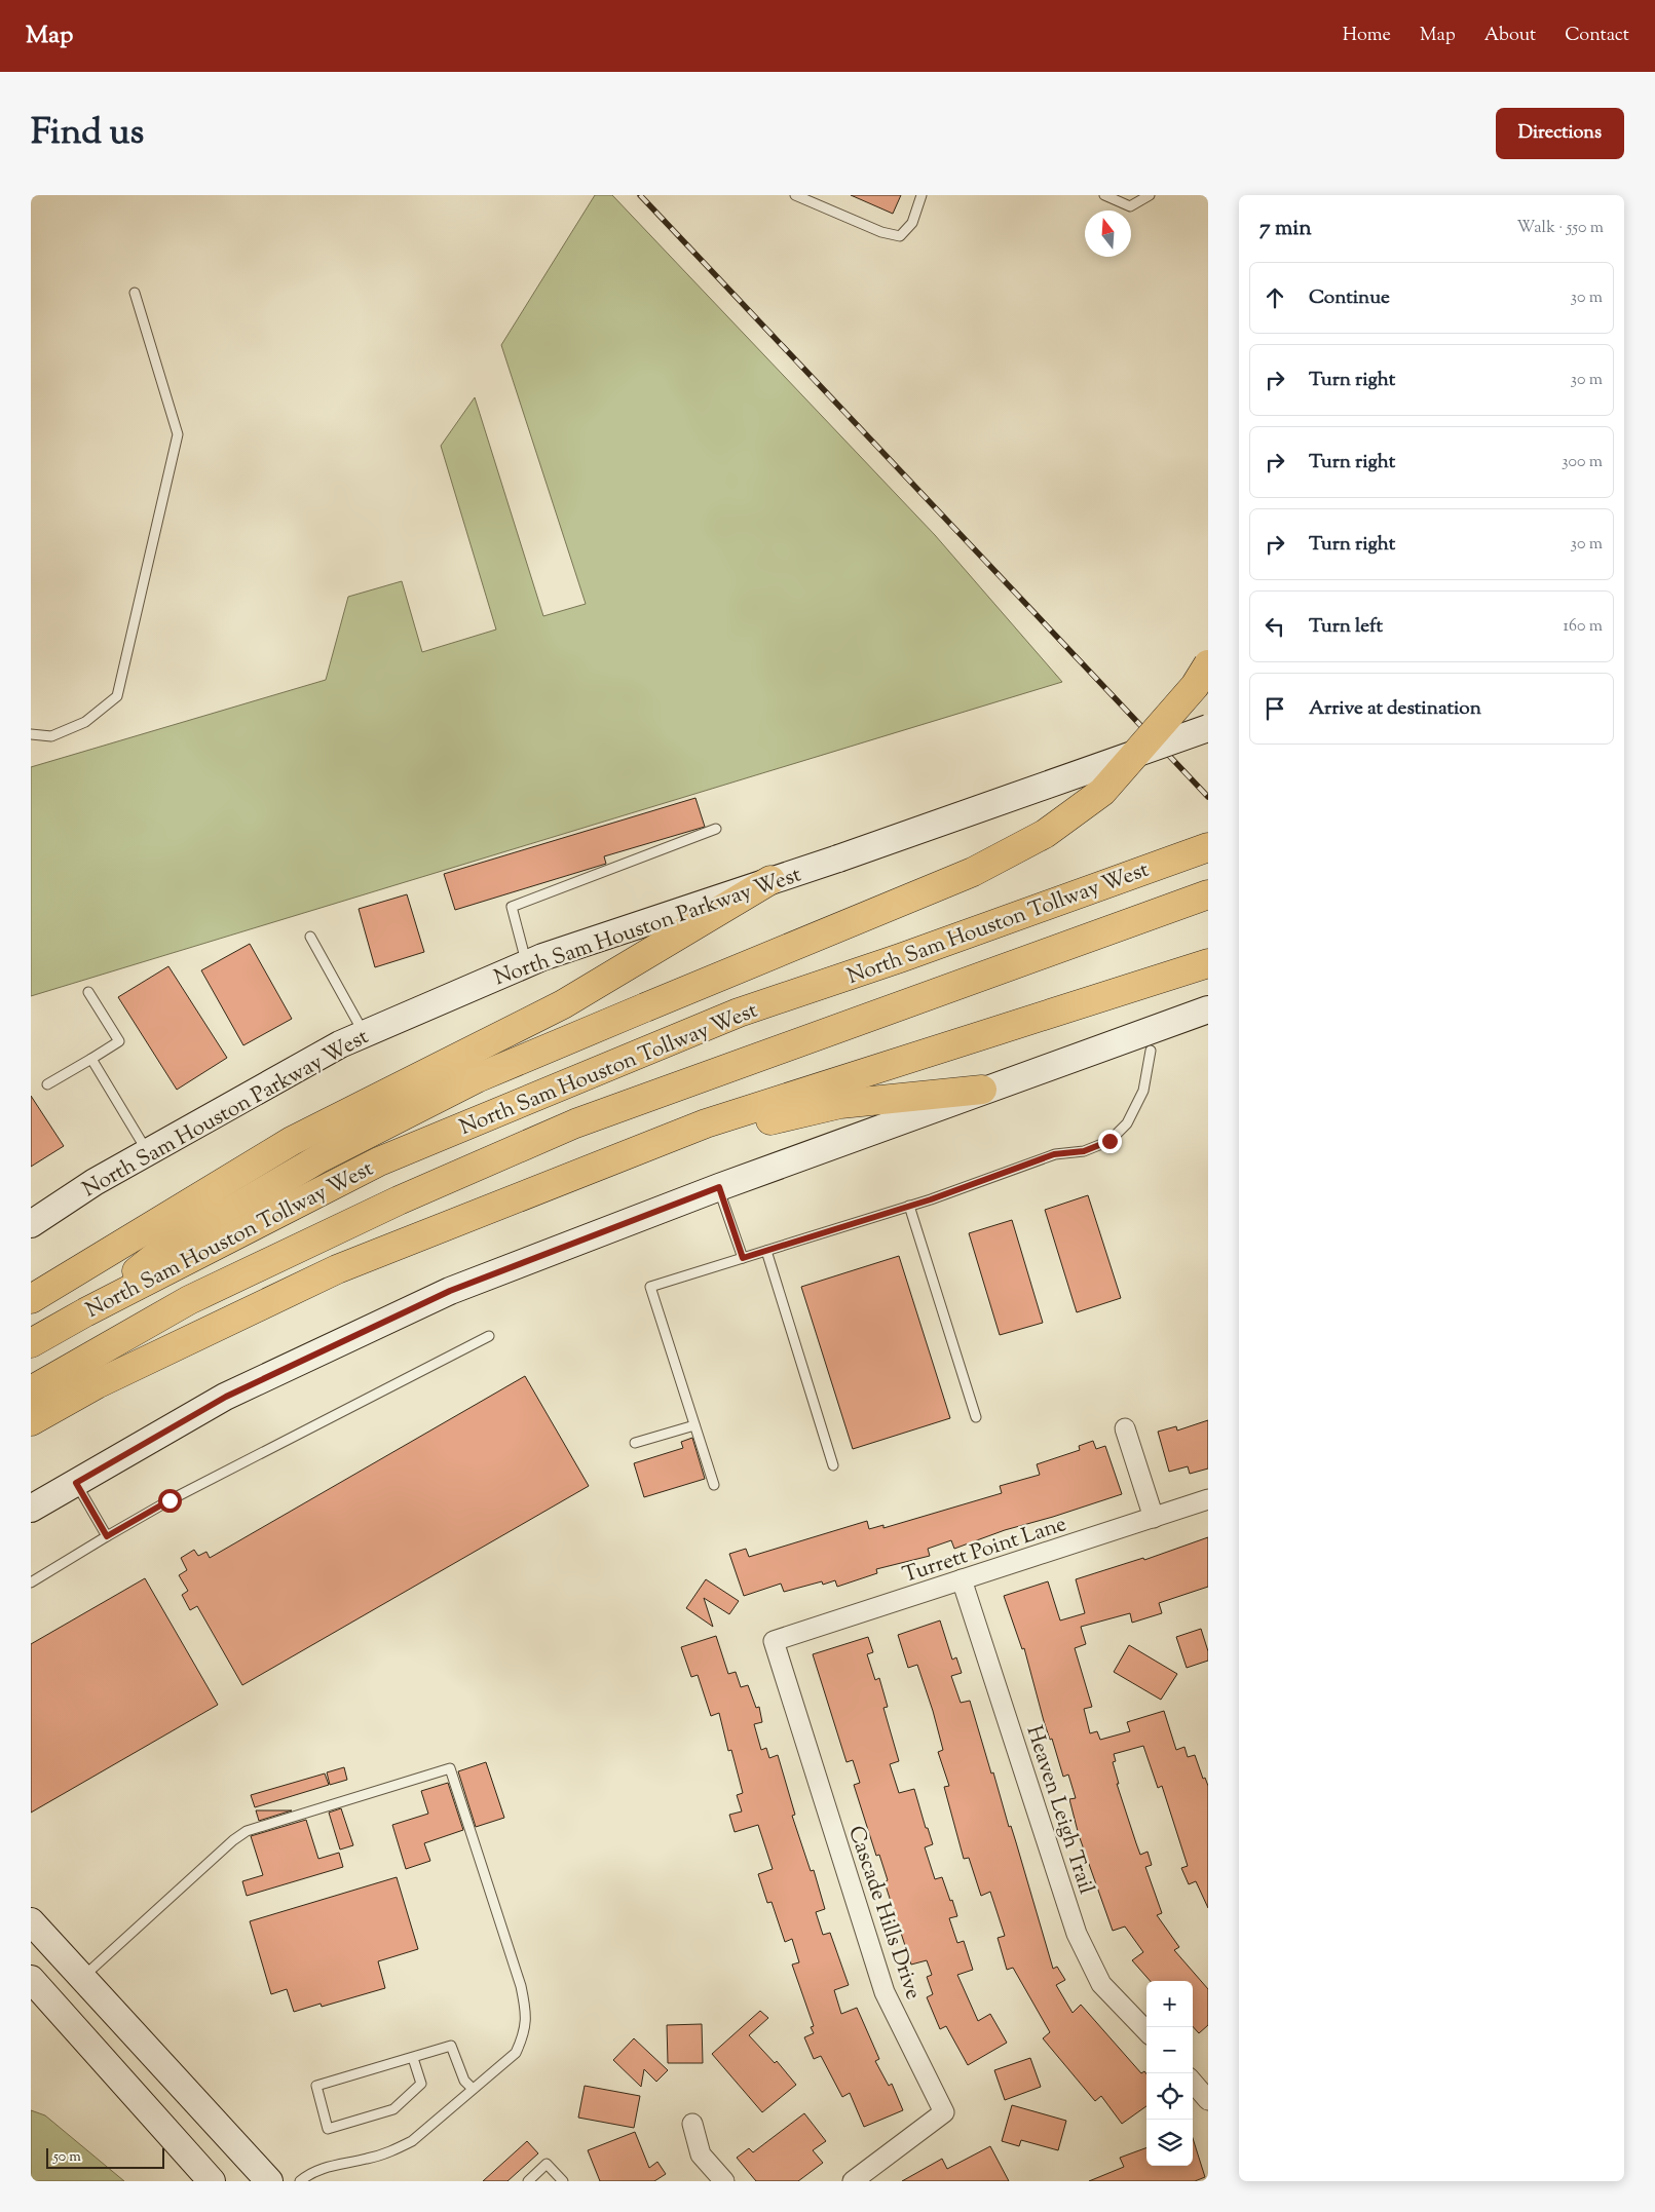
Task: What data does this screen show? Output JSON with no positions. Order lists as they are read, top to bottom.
{
  "streets": {
    "highway": ["North Sam Houston Tollway West"],
    "main road": ["North Sam Houston Parkway West"],
    "street": ["Turrett Point Lane", "Heaven Leigh Trail", "Cascade Hills Drive"]
  },
  "crossings": [
    ["Turrett Point Lane", "Heaven Leigh Trail"],
    ["Turrett Point Lane", "Cascade Hills Drive"]
  ],
  "scale_bar": "50 m",
  "north": "top",
  "page": {
    "header": "Map",
    "nav": [
      "Home",
      "Map",
      "About",
      "Contact"
    ],
    "title": "Find us",
    "buttons": "Directions",
    "heading": ["7 min", "Walk · 550 m"],
    "list": [
      ["Continue", "30 m"],
      ["Turn right", "30 m"],
      ["Turn right", "300 m"],
      ["Turn right", "30 m"],
      ["Turn left", "160 m"],
      "Arrive at destination"
    ],
    "map_buttons": ["+", "−"],
    "scale": "50 m"
  }
}
